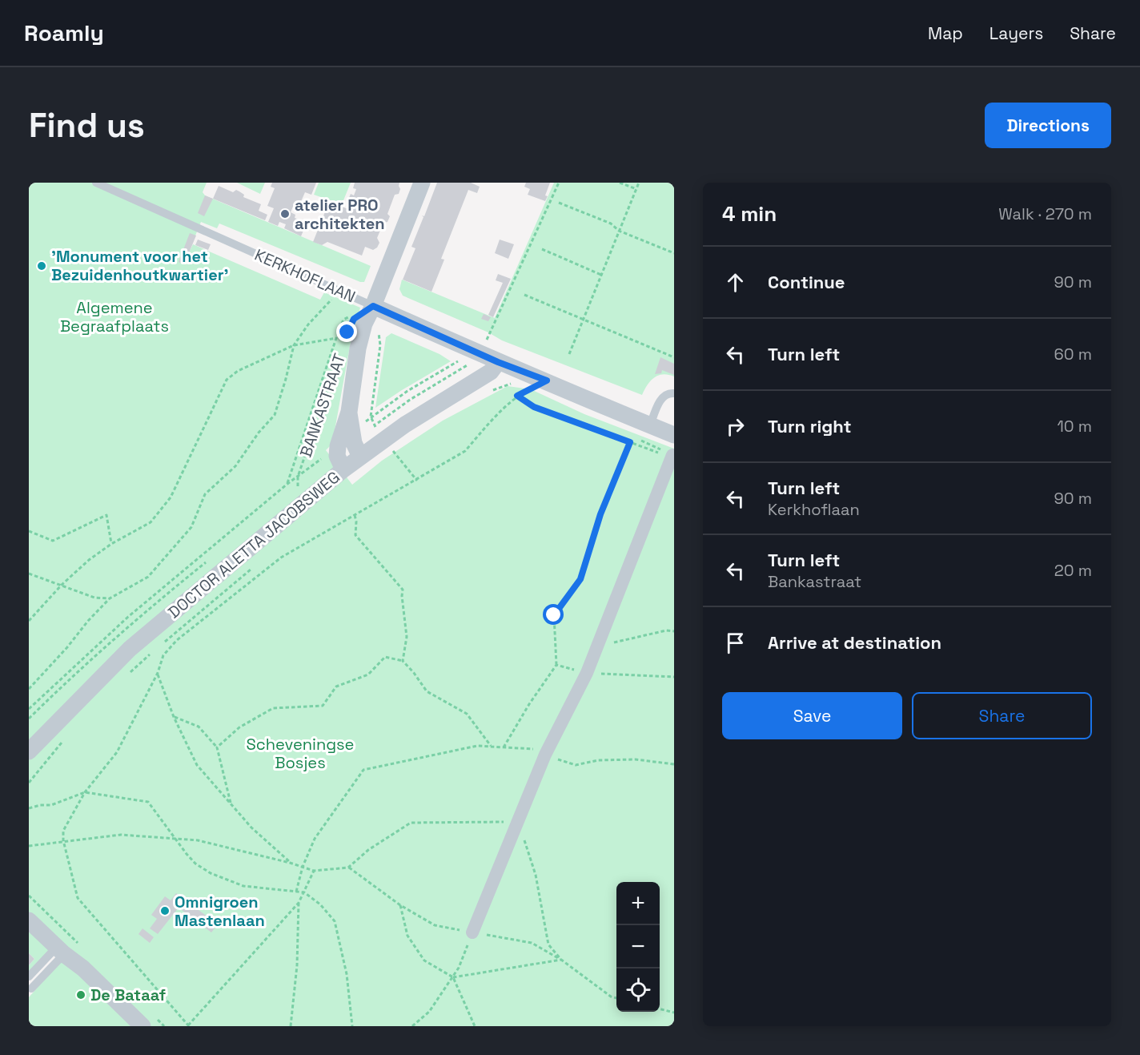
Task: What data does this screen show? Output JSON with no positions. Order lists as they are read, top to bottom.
{
  "streets": {
    "street": ["KERKHOFLAAN", "BANKASTRAAT", "DOCTOR ALETTA JACOBSWEG"]
  },
  "crossings": [
    ["KERKHOFLAAN", "BANKASTRAAT"],
    ["KERKHOFLAAN", "DOCTOR ALETTA JACOBSWEG"],
    ["BANKASTRAAT", "DOCTOR ALETTA JACOBSWEG"]
  ],
  "parks": ["Algemene Begraafplaats", "Scheveningse Bosjes"],
  "places": [
    "atelier PRO architekten",
    "'Monument voor het Bezuidenhoutkwartier'",
    "Omnigroen Mastenlaan",
    "De Bataaf"
  ],
  "page": {
    "header": "Roamly",
    "nav": ["Map", "Layers", "Share"],
    "buttons": [
      "Directions",
      ["Save", "Share"]
    ],
    "title": "Find us",
    "heading": ["4 min", "Walk · 270 m"],
    "list": [
      ["Continue", "90 m"],
      ["Turn left", "60 m"],
      ["Turn right", "10 m"],
      ["Turn left", "Kerkhoflaan", "90 m"],
      ["Turn left", "Bankastraat", "20 m"],
      "Arrive at destination"
    ],
    "map_buttons": ["+", "−"]
  }
}
